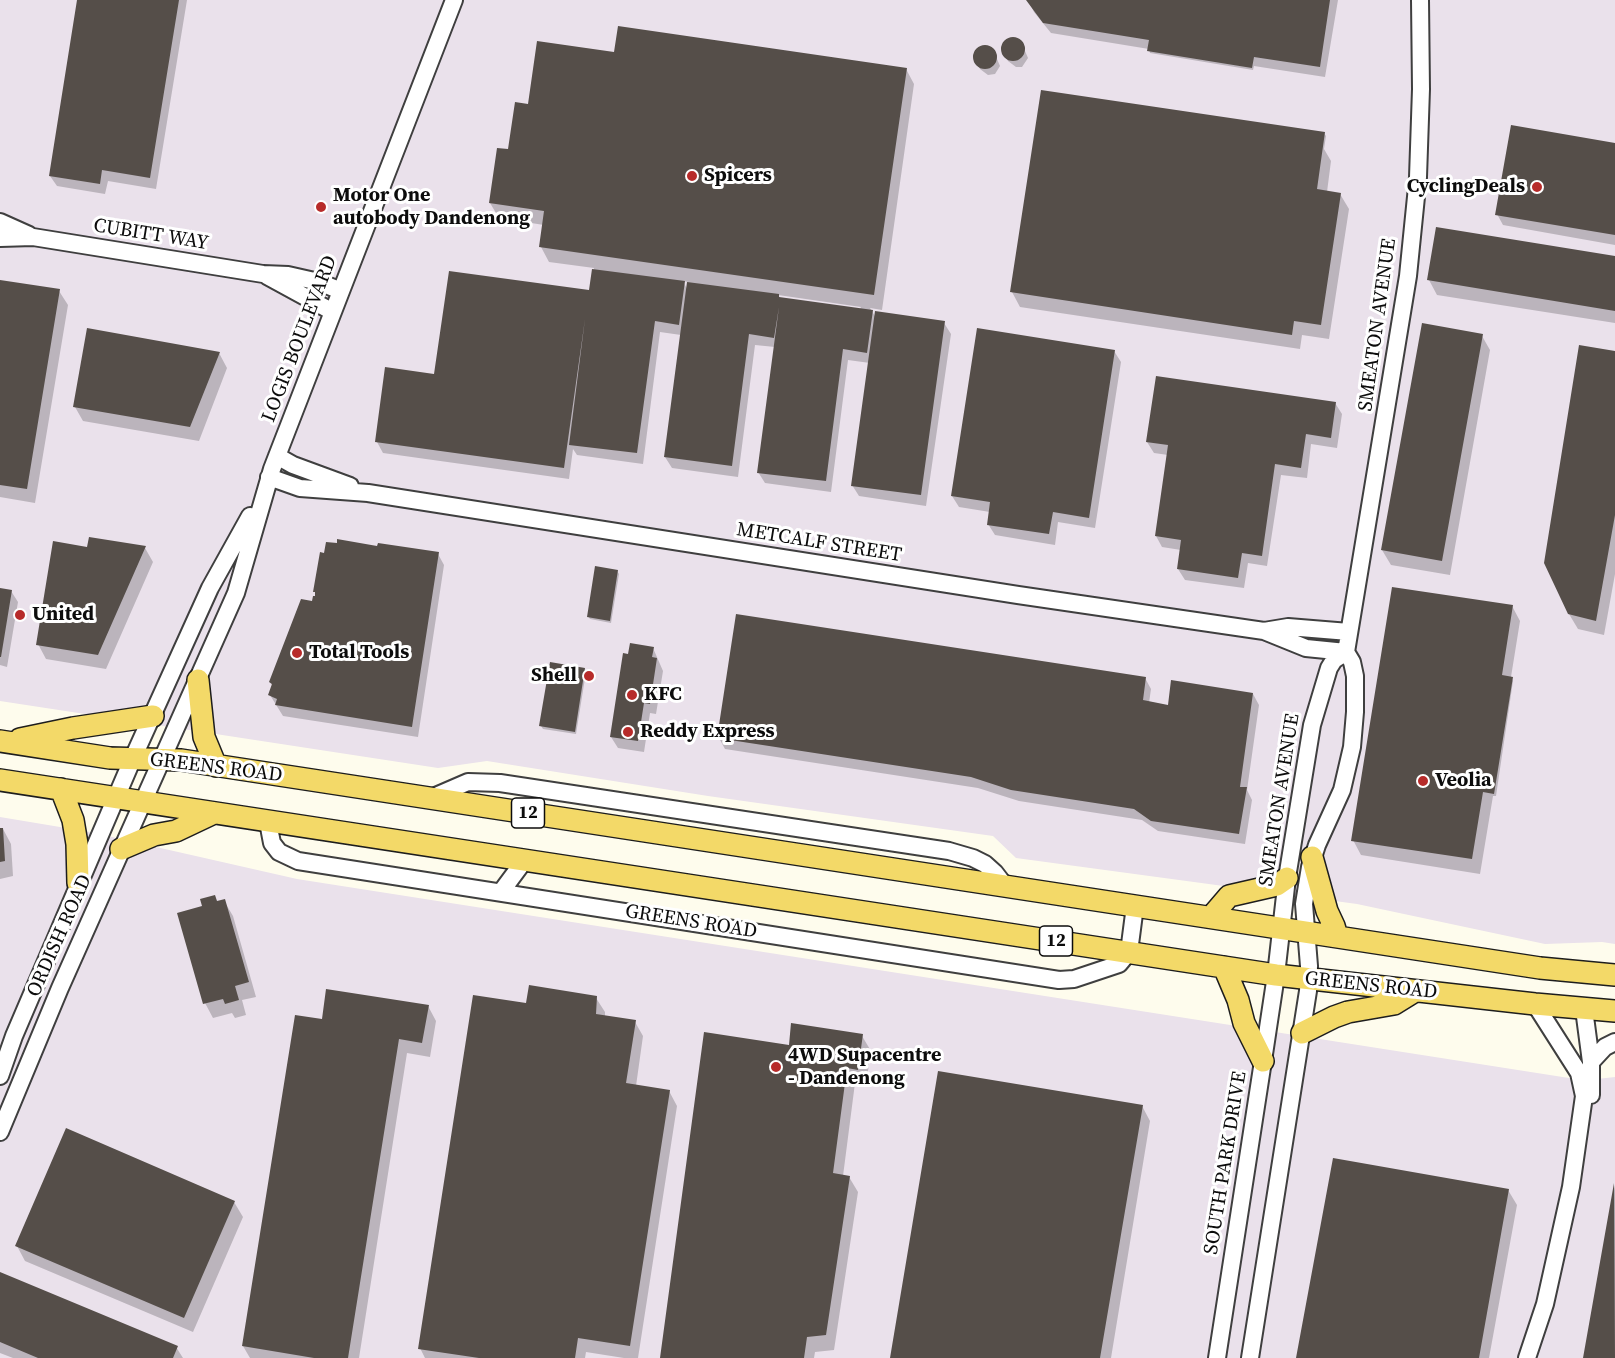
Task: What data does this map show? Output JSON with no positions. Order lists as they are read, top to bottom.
{
  "streets": {
    "main road": ["GREENS ROAD", "12"],
    "street": [
      "CUBITT WAY",
      "SMEATON AVENUE",
      "LOGIS BOULEVARD",
      "METCALF STREET",
      "ORDISH ROAD",
      "SOUTH PARK DRIVE"
    ]
  },
  "crossings": [
    ["CUBITT WAY", "LOGIS BOULEVARD"],
    ["SMEATON AVENUE", "METCALF STREET"],
    ["SMEATON AVENUE", "GREENS ROAD"],
    ["SMEATON AVENUE", "SOUTH PARK DRIVE"],
    ["LOGIS BOULEVARD", "METCALF STREET"],
    ["LOGIS BOULEVARD", "GREENS ROAD"],
    ["LOGIS BOULEVARD", "ORDISH ROAD"],
    ["GREENS ROAD", "ORDISH ROAD"],
    ["GREENS ROAD", "SOUTH PARK DRIVE"]
  ],
  "places": [
    "Spicers",
    "CyclingDeals",
    "Motor One autobody Dandenong",
    "United",
    "Total Tools",
    "Shell",
    "KFC",
    "Reddy Express",
    "Veolia",
    "4WD Supacentre - Dandenong"
  ]
}
